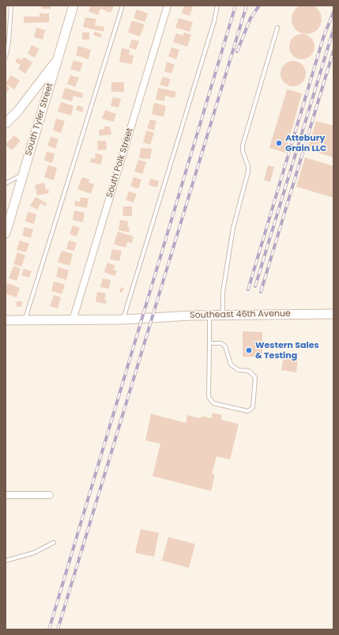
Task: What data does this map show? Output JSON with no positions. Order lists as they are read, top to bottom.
{
  "streets": {
    "main road": ["South Tyler Street", "Southeast 46th Avenue"],
    "street": ["South Polk Street"]
  },
  "crossings": [
    ["South Polk Street", "Southeast 46th Avenue"]
  ],
  "places": ["Attebury Grain LLC", "Western Sales & Testing"]
}
